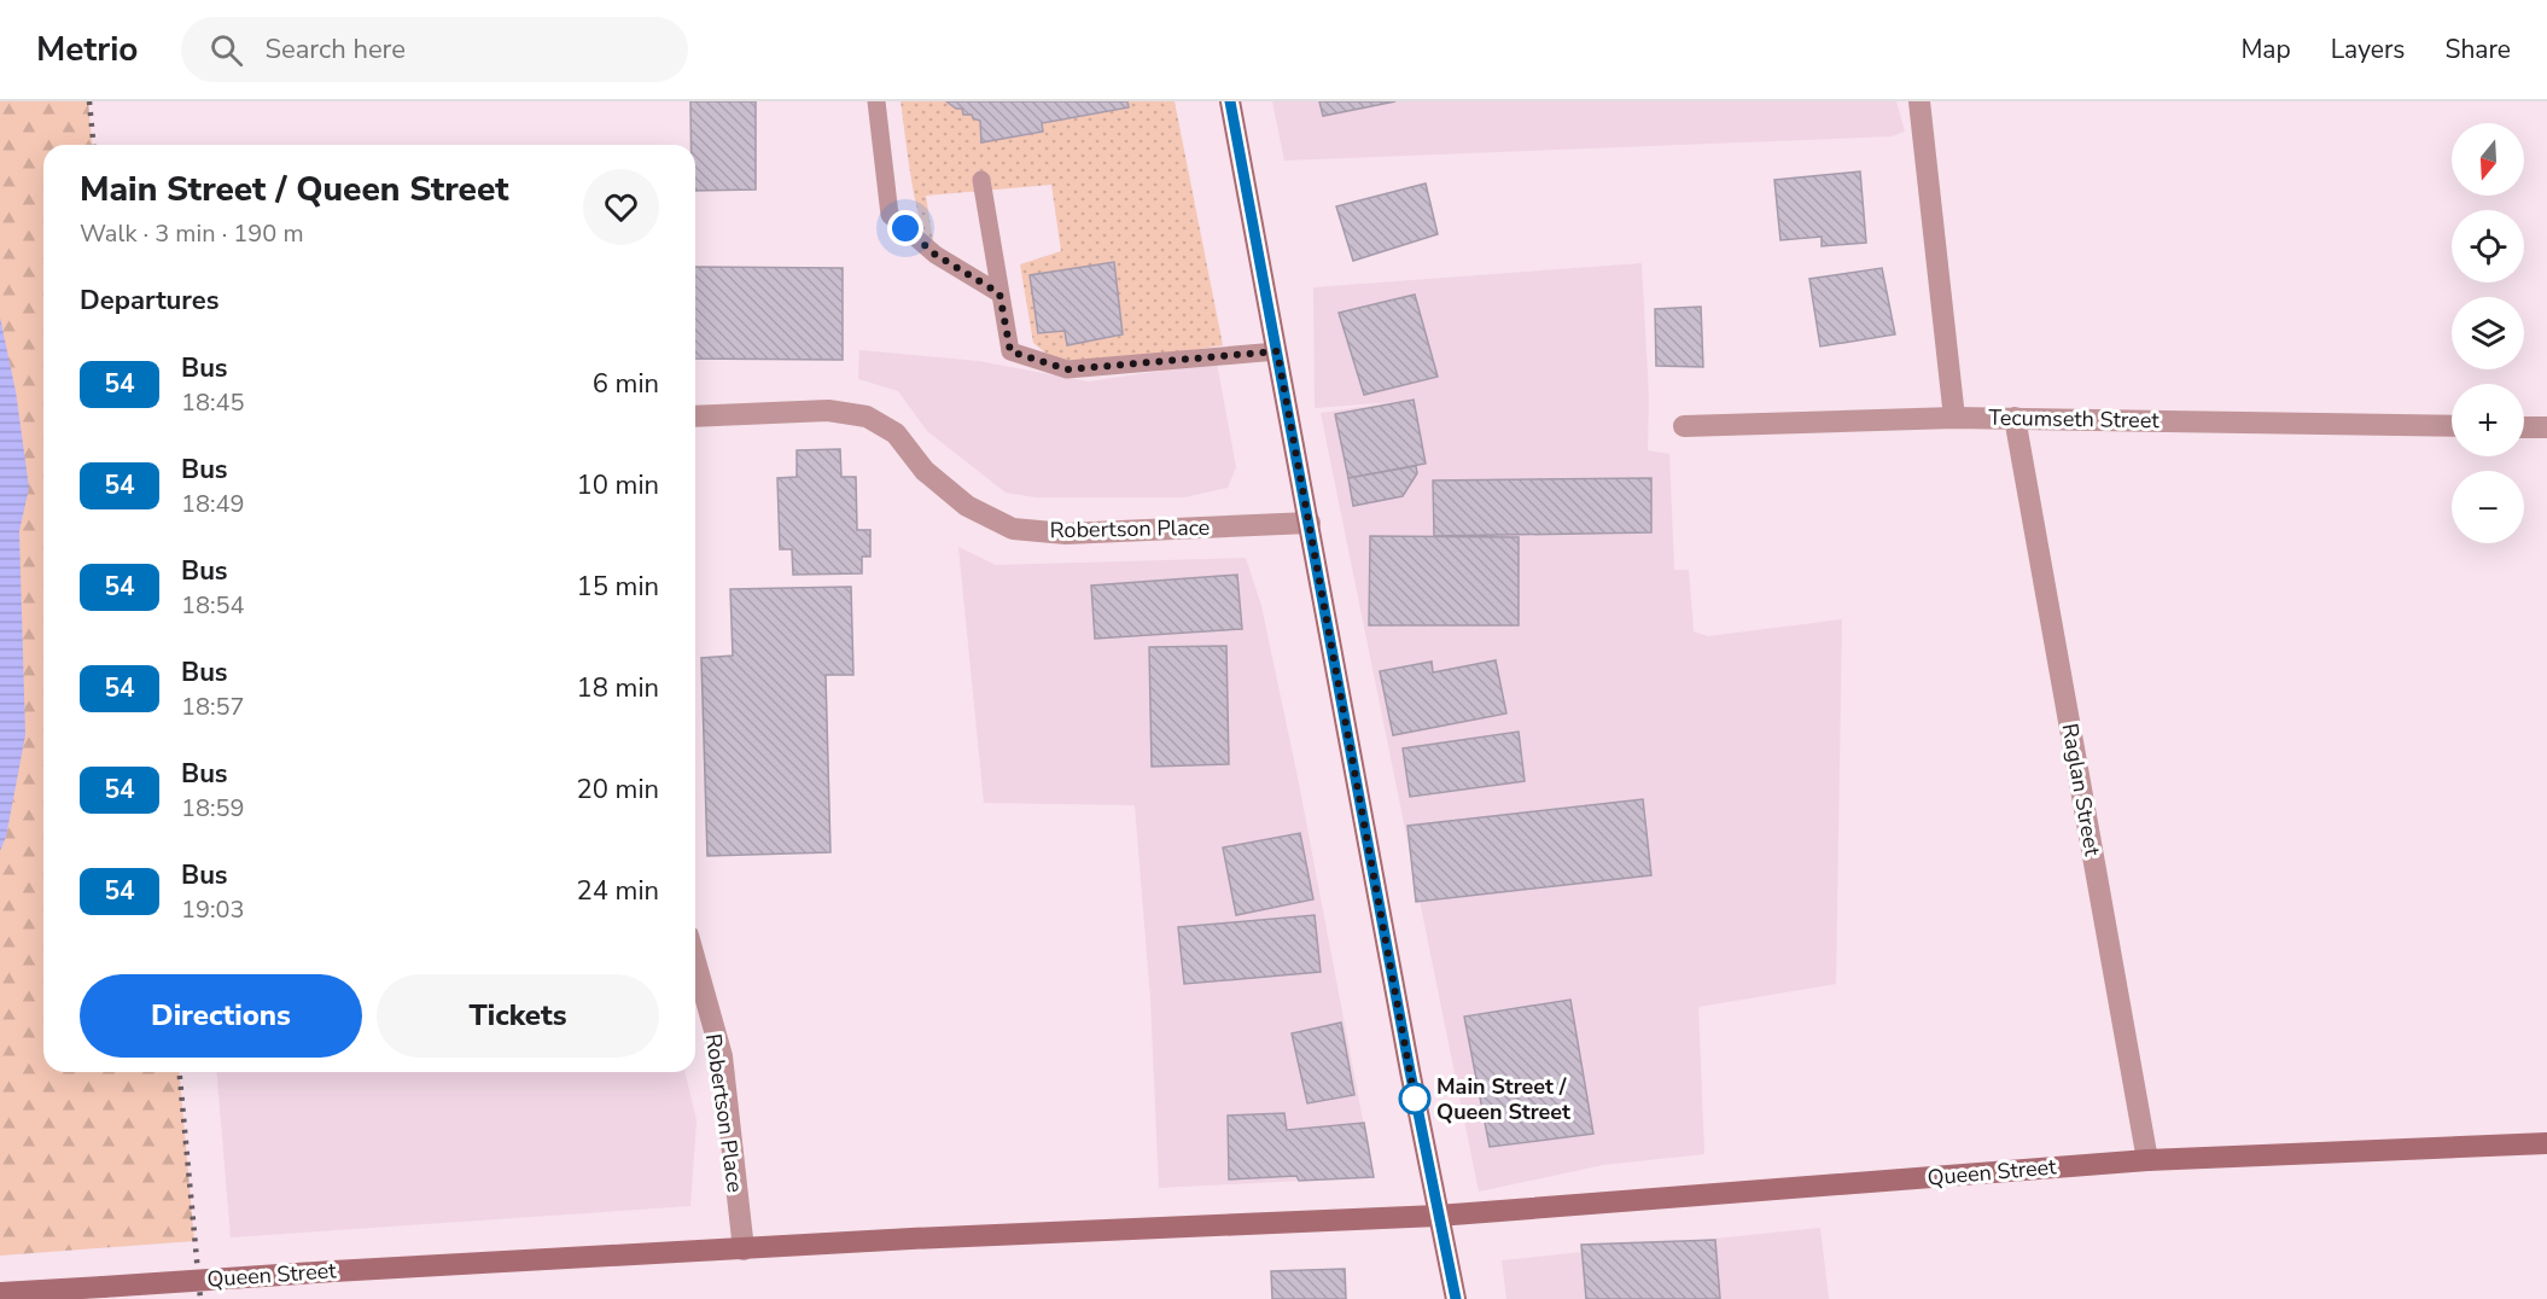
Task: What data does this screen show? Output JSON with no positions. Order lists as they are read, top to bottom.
{
  "streets": {
    "main road": ["Queen Street"],
    "street": ["Tecumseth Street", "Robertson Place", "Raglan Street"]
  },
  "crossings": [
    ["Tecumseth Street", "Raglan Street"],
    ["Robertson Place", "Queen Street"],
    ["Raglan Street", "Queen Street"]
  ],
  "places": ["Main Street / Queen Street"],
  "lines": ["bus line 54"],
  "north": "bottom",
  "page": {
    "header": "Metrio",
    "search": "Search here",
    "nav": ["Map", "Layers", "Share"],
    "map_buttons": ["+", "−"],
    "heading": [
      ["Main Street / Queen Street", "Walk · 3 min · 190 m"],
      "Departures"
    ],
    "list": [
      {
        "mark": "54",
        "name": "Bus",
        "note": "18:45",
        "value": "6 min"
      },
      {
        "mark": "54",
        "name": "Bus",
        "note": "18:49",
        "value": "10 min"
      },
      {
        "mark": "54",
        "name": "Bus",
        "note": "18:54",
        "value": "15 min"
      },
      {
        "mark": "54",
        "name": "Bus",
        "note": "18:57",
        "value": "18 min"
      },
      {
        "mark": "54",
        "name": "Bus",
        "note": "18:59",
        "value": "20 min"
      },
      {
        "mark": "54",
        "name": "Bus",
        "note": "19:03",
        "value": "24 min"
      }
    ],
    "buttons": ["Directions", "Tickets"]
  }
}
